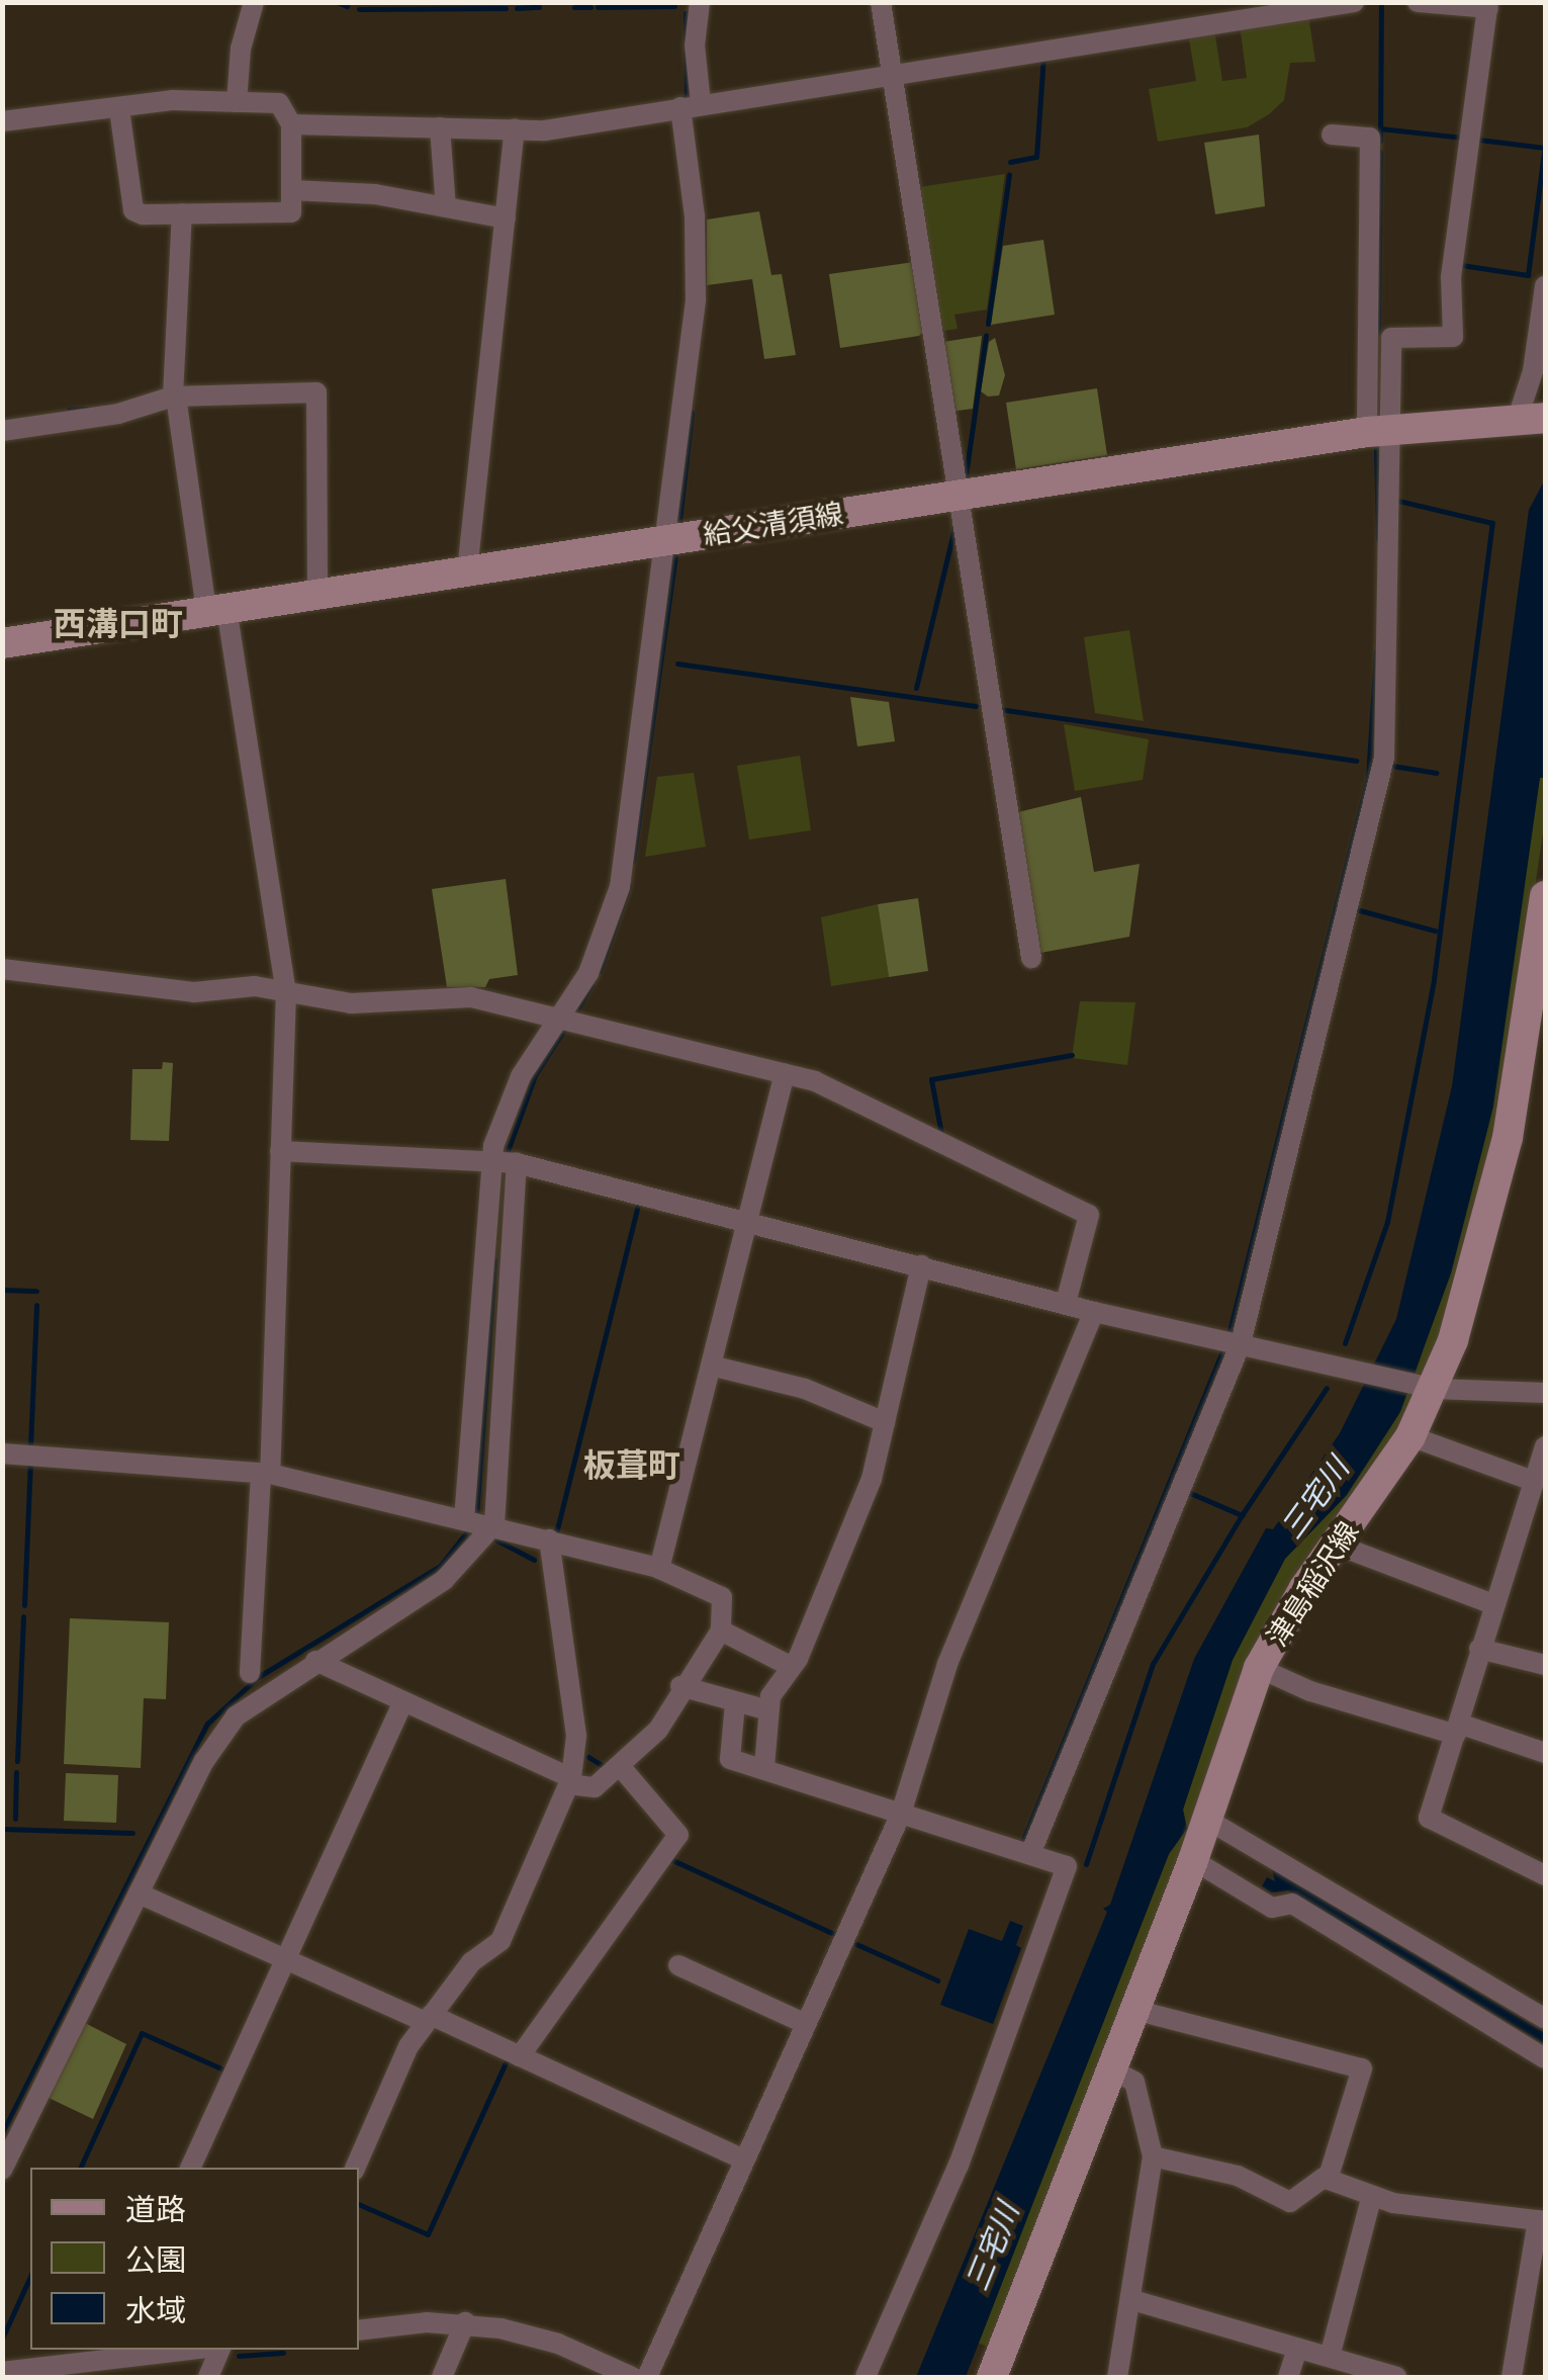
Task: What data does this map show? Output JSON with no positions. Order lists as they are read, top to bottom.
{
  "streets": {
    "main road": ["給父清須線", "津島稲沢線"]
  },
  "districts": ["西溝口町", "板葺町"],
  "water": ["三宅川"],
  "legend": ["道路", "公園", "水域"]
}
